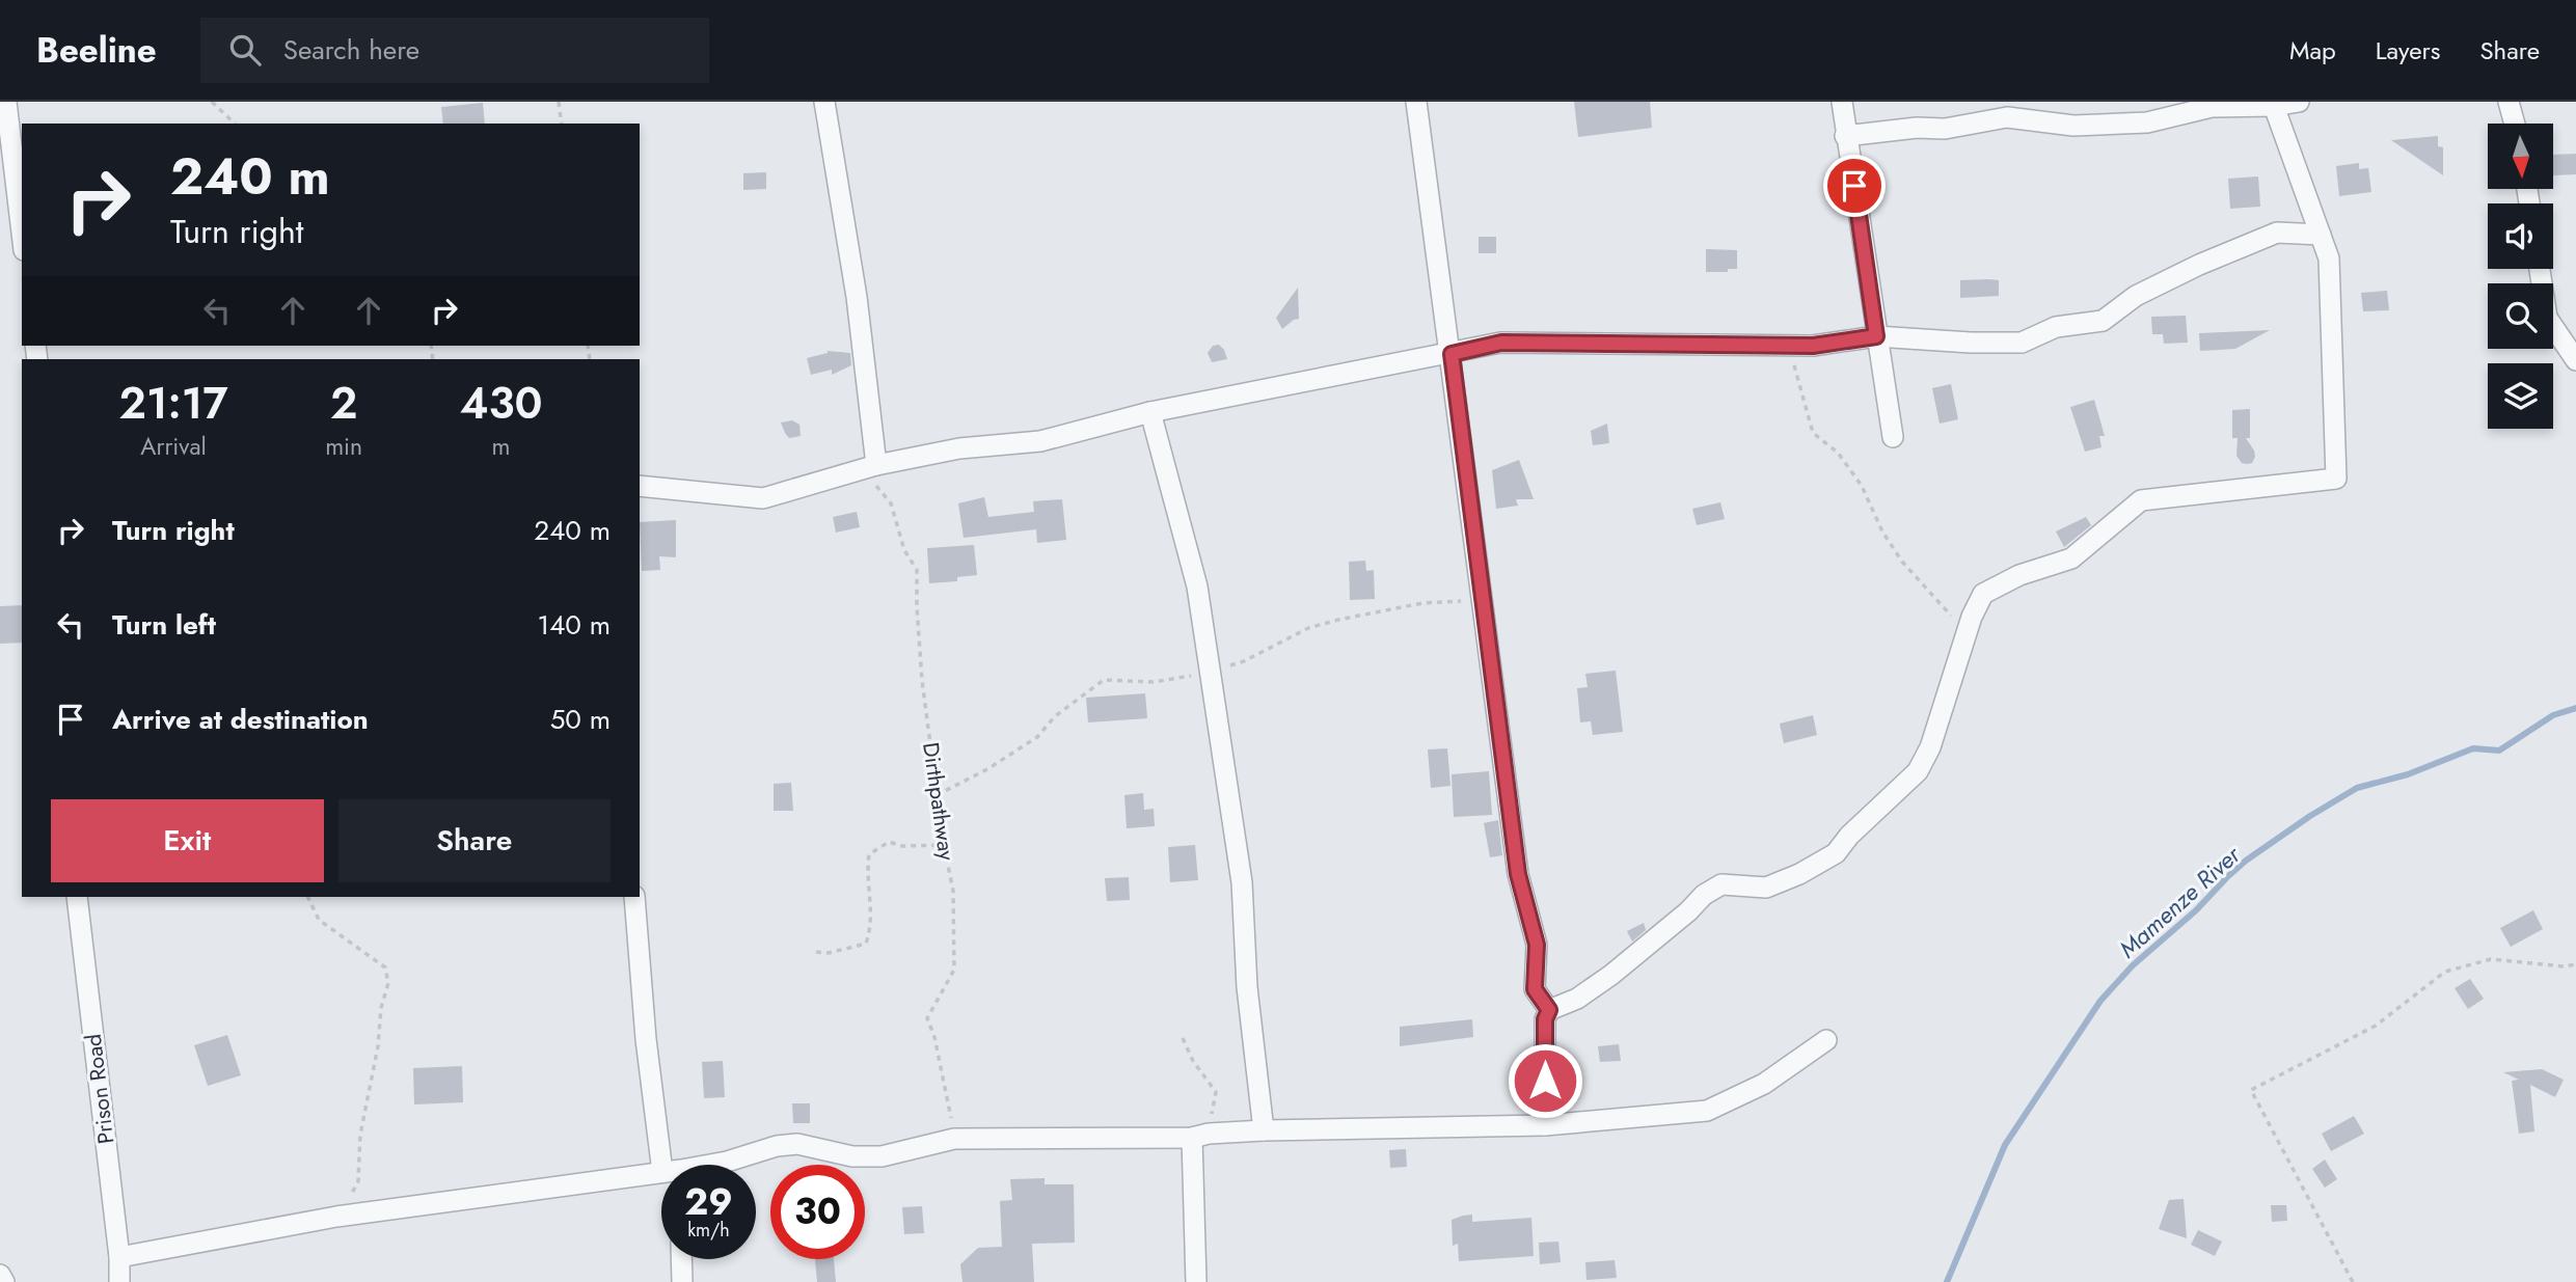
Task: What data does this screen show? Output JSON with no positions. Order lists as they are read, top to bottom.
{
  "streets": {
    "street": ["Prison Road"],
    "path": ["Dirthpathway"]
  },
  "water": ["Mamenze River"],
  "north": "bottom",
  "page": {
    "header": "Beeline",
    "search": "Search here",
    "nav": ["Map", "Layers", "Share"],
    "turn": ["240 m", "Turn right"],
    "eta": [
      "21:17",
      "Arrival",
      "2",
      "min",
      "430",
      "m"
    ],
    "list": [
      {
        "name": "Turn right",
        "value": "240 m"
      },
      {
        "name": "Turn left",
        "value": "140 m"
      },
      {
        "name": "Arrive at destination",
        "value": "50 m"
      }
    ],
    "buttons": ["Exit", "Share"],
    "speed": "29 km/h",
    "limit": "30"
  }
}
